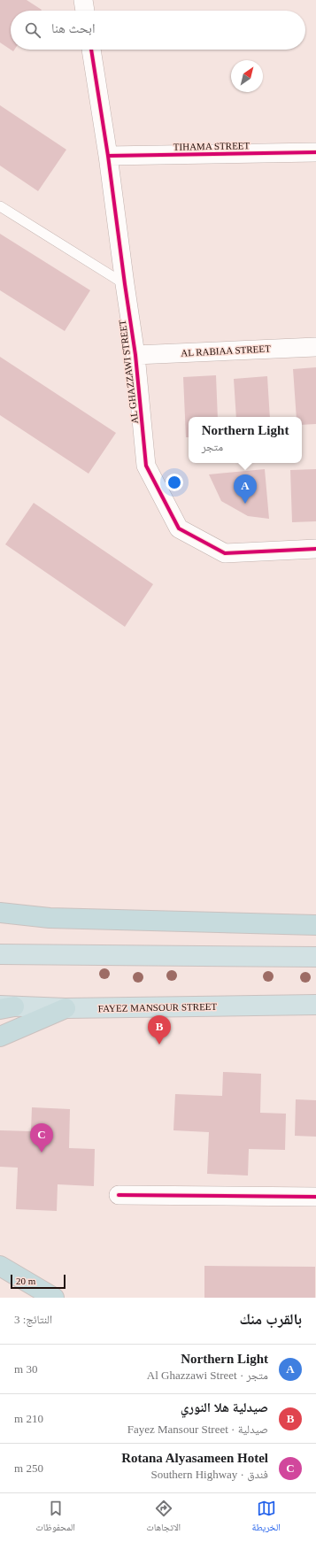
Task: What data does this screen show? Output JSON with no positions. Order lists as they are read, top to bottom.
{
  "streets": {
    "highway": ["FAYEZ MANSOUR STREET"],
    "street": ["TIHAMA STREET", "AL RABIAA STREET", "AL GHAZZAWI STREET"]
  },
  "crossings": [
    ["TIHAMA STREET", "AL GHAZZAWI STREET"],
    ["AL RABIAA STREET", "AL GHAZZAWI STREET"]
  ],
  "scale_bar": "20 m",
  "north": "top right",
  "page": {
    "search": "ابحث هنا",
    "popup": ["Northern Light", "متجر"],
    "pins": ["A", "B", "C"],
    "scale": "20 m",
    "heading": ["بالقرب منك", "النتائج: 3"],
    "list": [
      {
        "mark": "A",
        "name": "Northern Light",
        "note": "متجر · Al Ghazzawi Street",
        "value": "30 m"
      },
      {
        "mark": "B",
        "name": "صيدلية هلا النوري",
        "note": "صيدلية · Fayez Mansour Street",
        "value": "210 m"
      },
      {
        "mark": "C",
        "name": "Rotana Alyasameen Hotel",
        "note": "فندق · Southern Highway",
        "value": "250 m"
      }
    ],
    "nav": ["الخريطة", "الاتجاهات", "المحفوظات"]
  }
}
